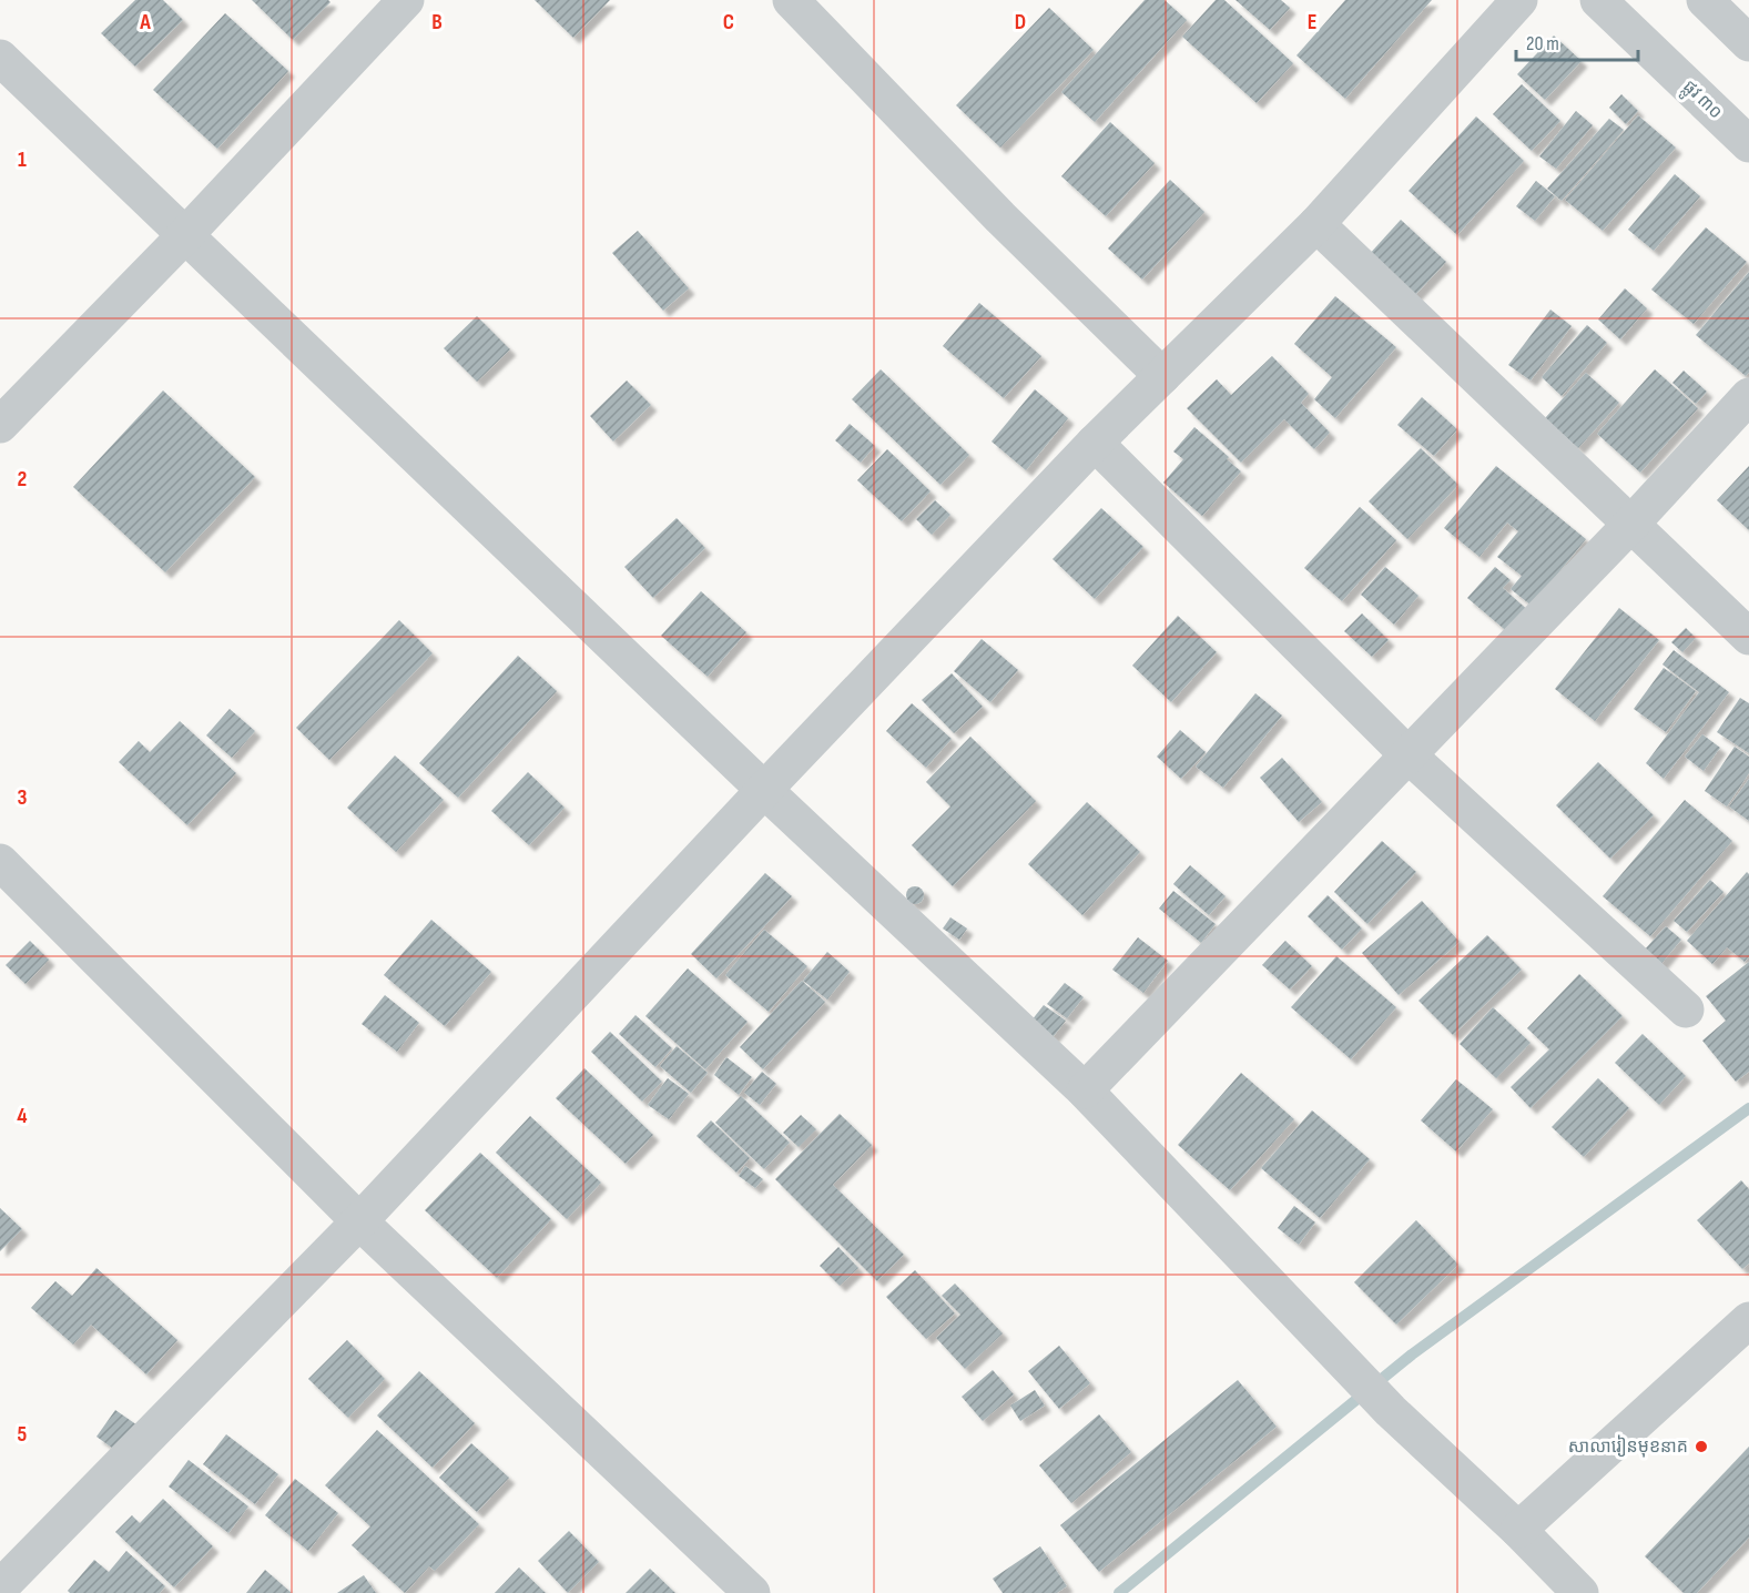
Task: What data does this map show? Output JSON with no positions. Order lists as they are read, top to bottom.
{
  "streets": {
    "street": ["ផ្លូវ ៣០"]
  },
  "places": ["សាលារៀនមុខនាគ"],
  "scale_bar": "20 m",
  "grid": {
    "columns": [
      "A",
      "B",
      "C",
      "D",
      "E"
    ],
    "rows": [
      "1",
      "2",
      "3",
      "4",
      "5"
    ]
  }
}
